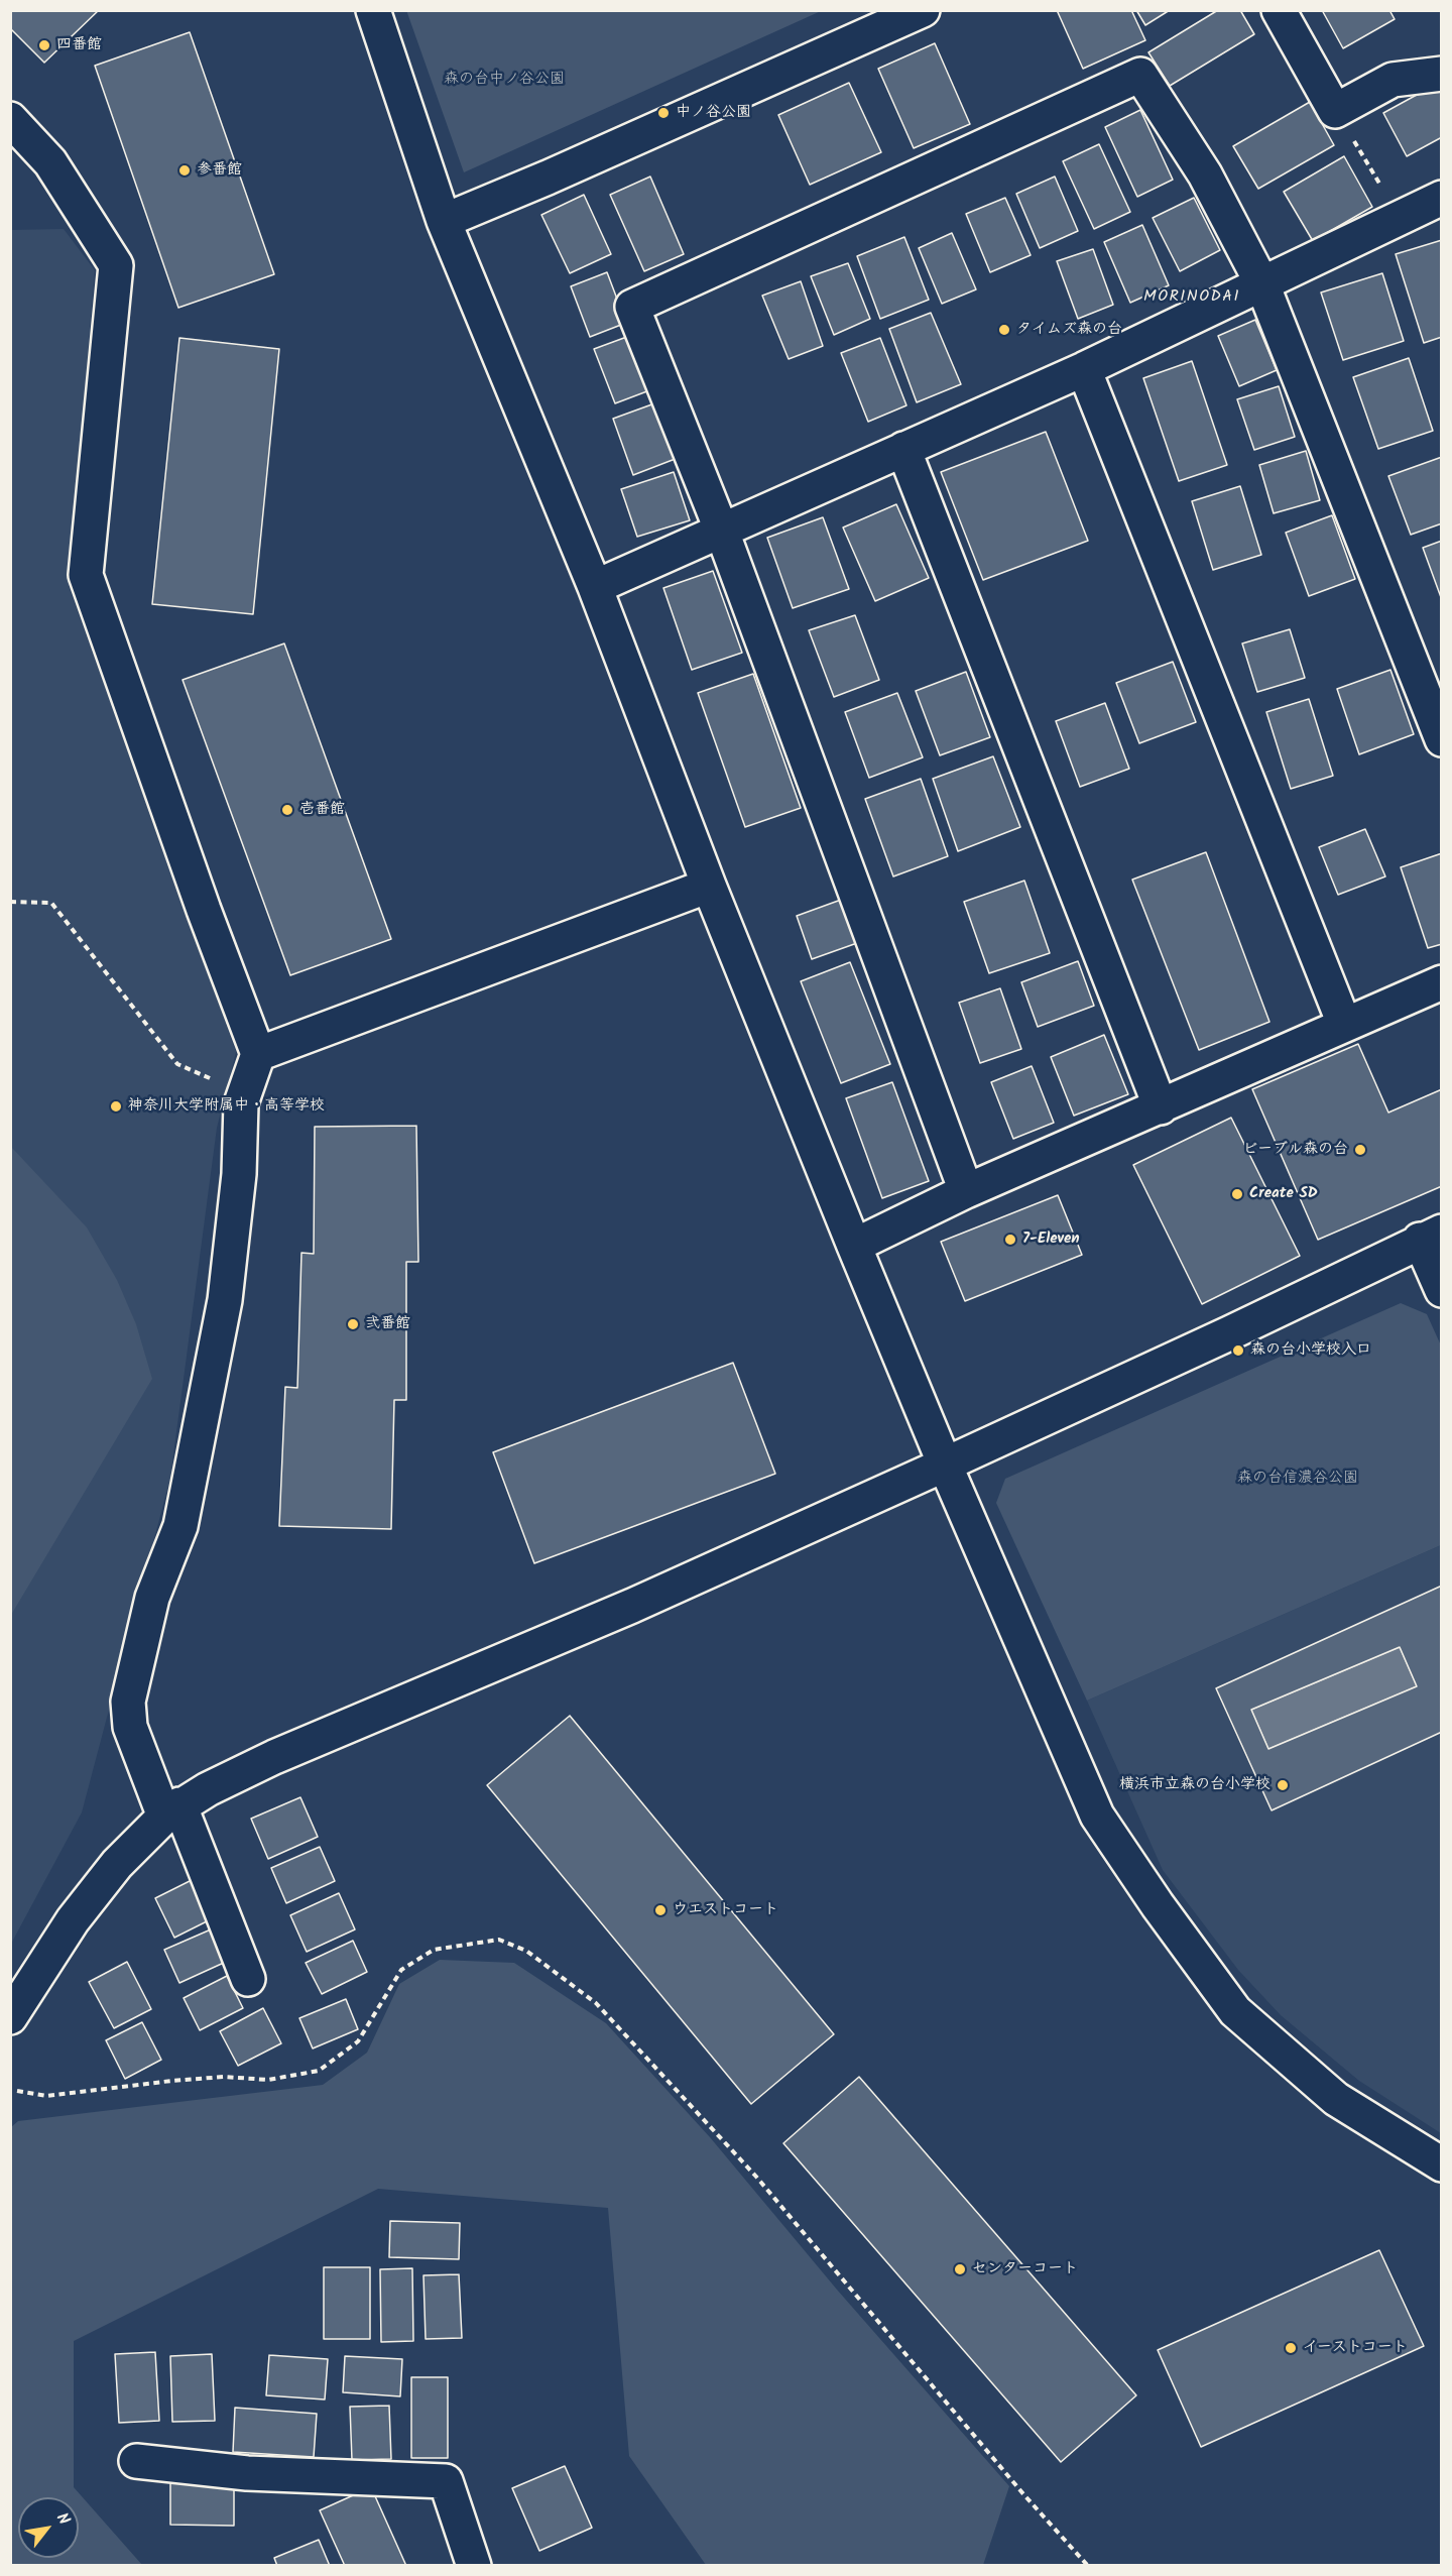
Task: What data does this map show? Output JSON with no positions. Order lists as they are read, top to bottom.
{
  "districts": ["MORINODAI"],
  "parks": ["森の台中ノ谷公園", "森の台信濃谷公園"],
  "places": [
    "四番館",
    "中ノ谷公園",
    "参番館",
    "タイムズ森の台",
    "壱番館",
    "神奈川大学附属中・高等学校",
    "ビーブル森の台",
    "Create SD",
    "7-Eleven",
    "弐番館",
    "森の台小学校入口",
    "横浜市立森の台小学校",
    "ウエストコート",
    "センターコート",
    "イーストコート"
  ],
  "north": "top right"
}
